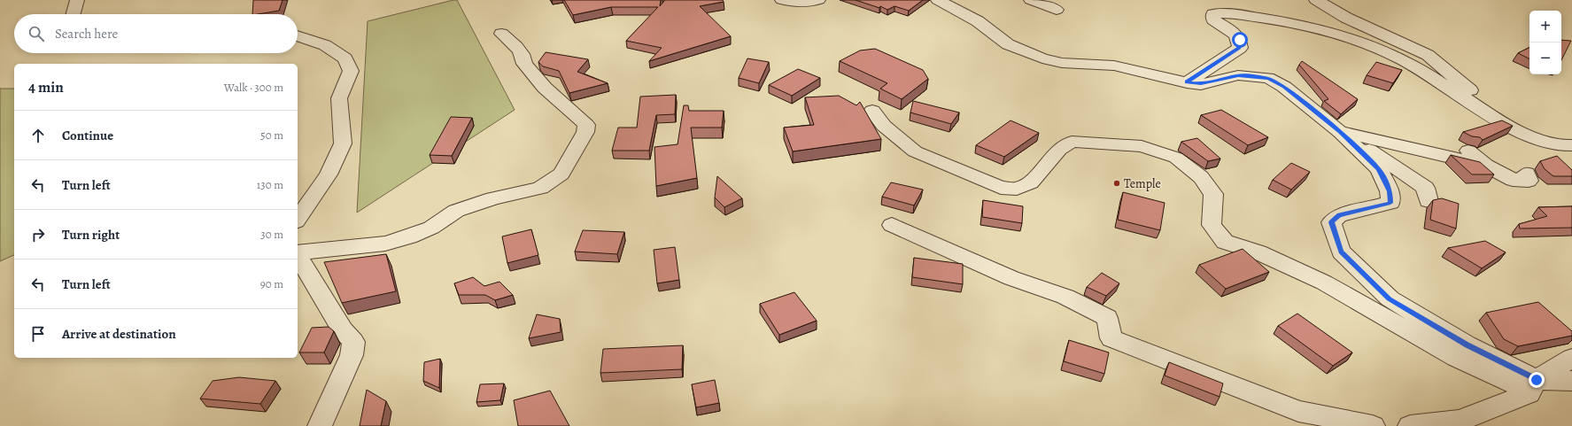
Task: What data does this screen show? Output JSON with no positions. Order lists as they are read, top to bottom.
{
  "places": ["Temple"],
  "page": {
    "map_buttons": ["+", "−"],
    "search": "Search here",
    "heading": ["4 min", "Walk · 300 m"],
    "list": [
      ["Continue", "50 m"],
      ["Turn left", "130 m"],
      ["Turn right", "30 m"],
      ["Turn left", "90 m"],
      "Arrive at destination"
    ]
  }
}
